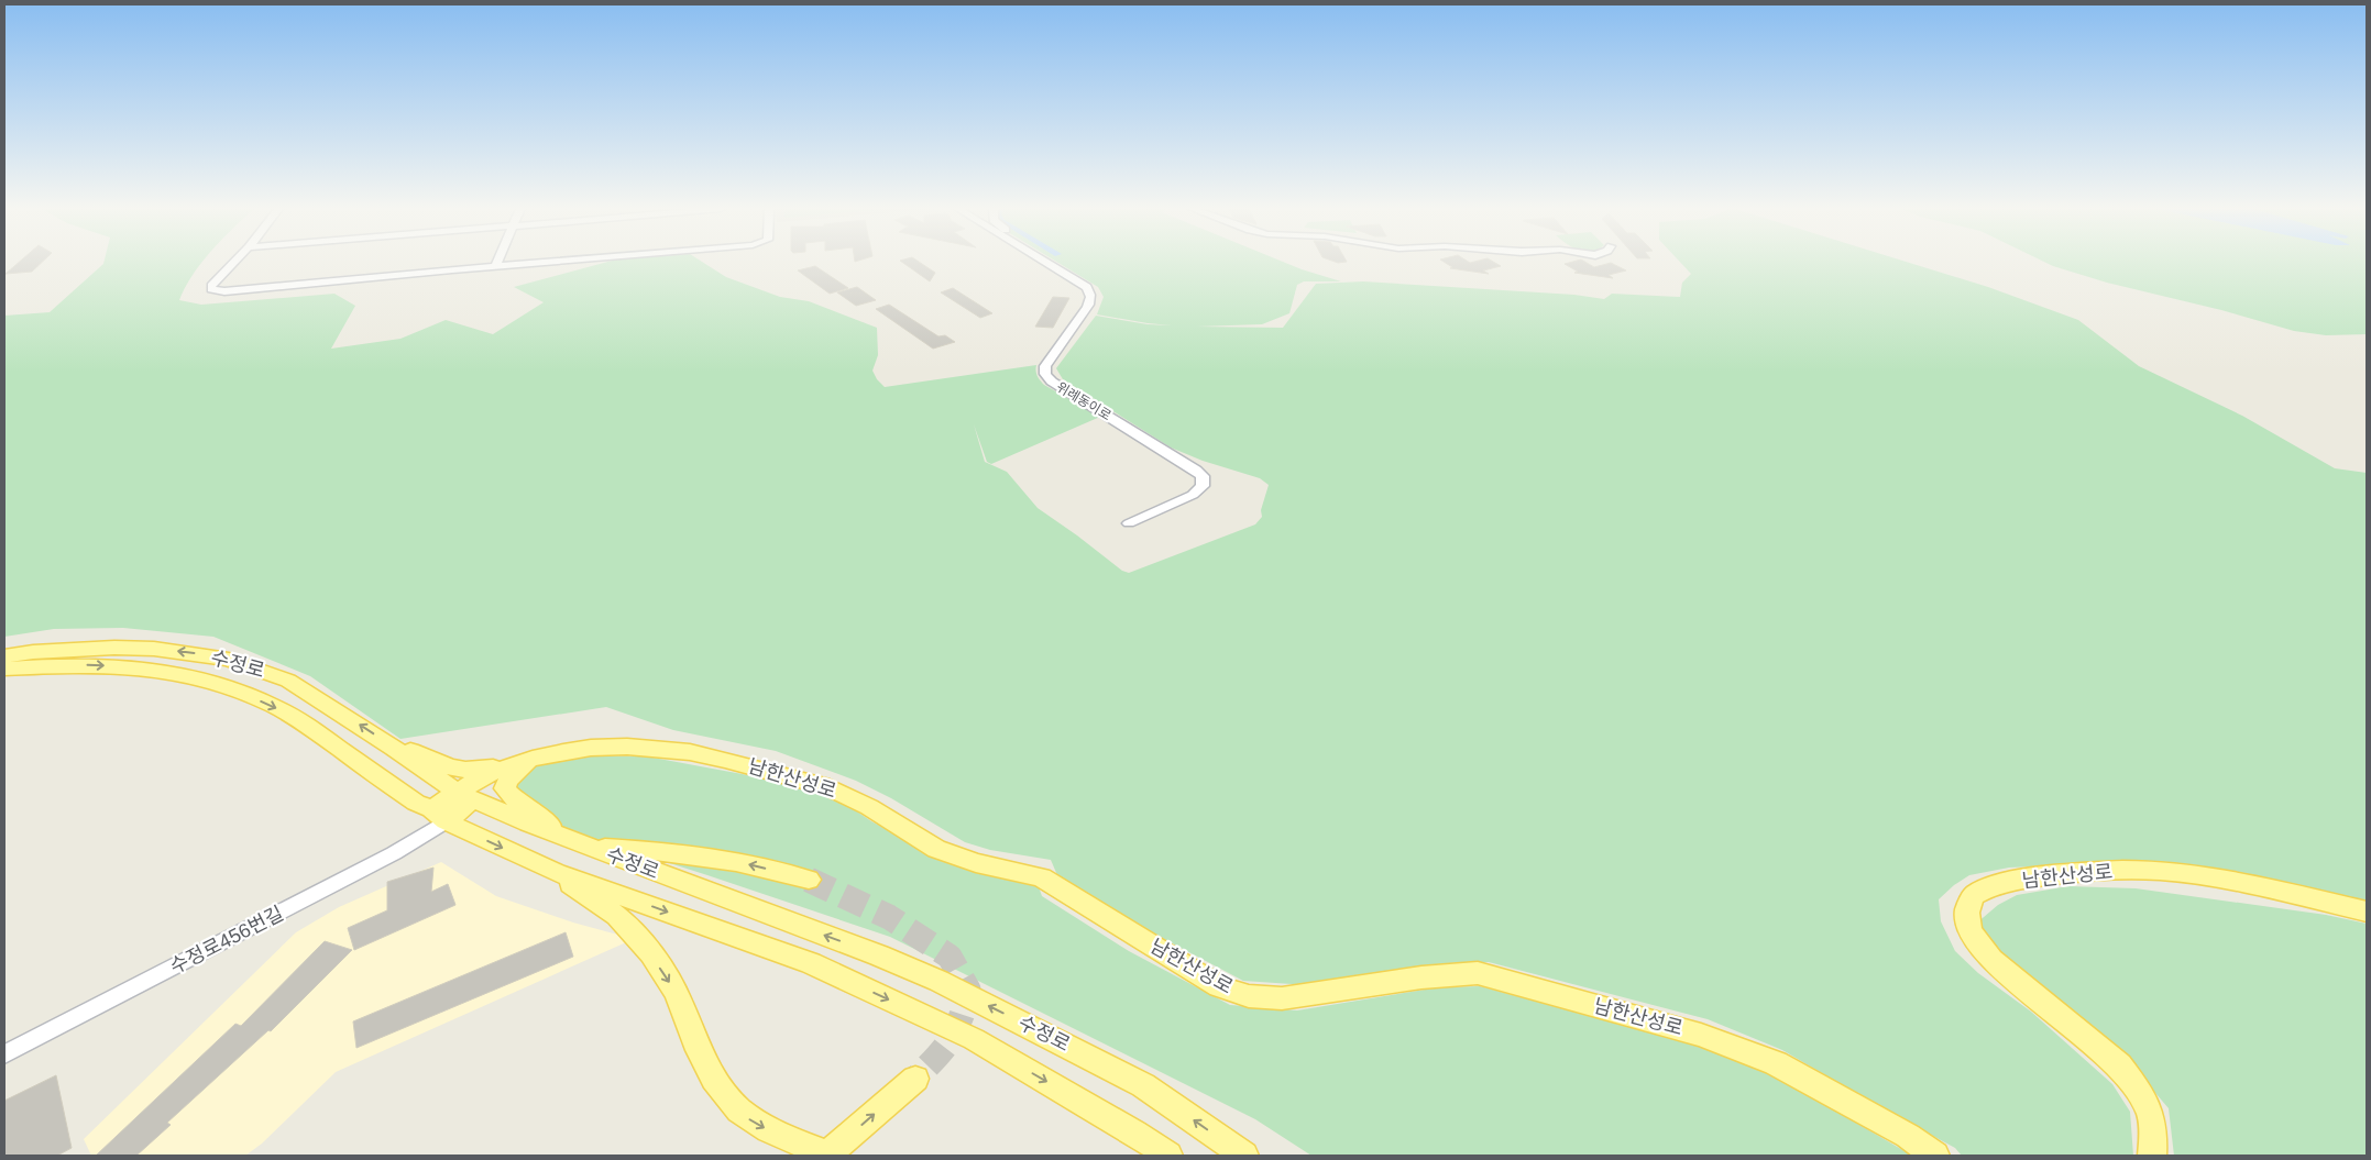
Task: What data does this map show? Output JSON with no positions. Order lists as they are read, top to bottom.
{
  "streets": {
    "main road": ["수정로", "남한산성로"],
    "street": ["위례동이로", "수정로456번길"]
  },
  "crossings": [
    ["수정로", "남한산성로"],
    ["수정로", "수정로456번길"]
  ]
}
